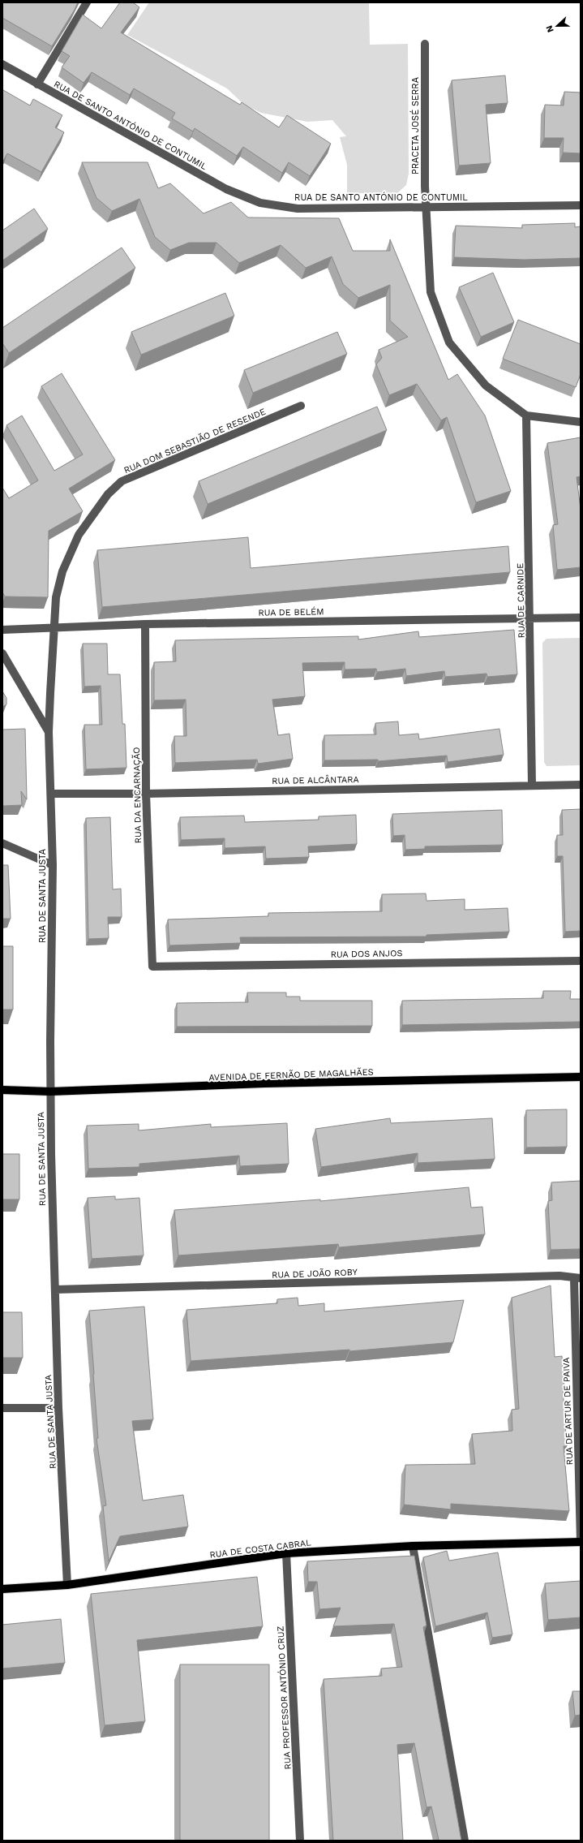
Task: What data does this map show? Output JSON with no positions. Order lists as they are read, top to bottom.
{
  "streets": {
    "main road": ["AVENIDA DE FERNÃO DE MAGALHÃES", "RUA DE COSTA CABRAL"],
    "street": [
      "RUA DE SANTO ANTÓNIO DE CONTUMIL",
      "PRACETA JOSÉ SERRA",
      "RUA DOM SEBASTIÃO DE RESENDE",
      "RUA DE CARNIDE",
      "RUA DE BELÉM",
      "RUA DE ALCÂNTARA",
      "RUA DA ENCARNAÇÃO",
      "RUA DE SANTA JUSTA",
      "RUA DOS ANJOS",
      "RUA DE JOÃO ROBY",
      "RUA DE ARTUR DE PAIVA",
      "RUA PROFESSOR ANTÓNIO CRUZ"
    ]
  },
  "crossings": [
    ["RUA DE SANTO ANTÓNIO DE CONTUMIL", "PRACETA JOSÉ SERRA"],
    ["PRACETA JOSÉ SERRA", "RUA DE CARNIDE"],
    ["RUA DOM SEBASTIÃO DE RESENDE", "RUA DE BELÉM"],
    ["RUA DOM SEBASTIÃO DE RESENDE", "RUA DE SANTA JUSTA"],
    ["RUA DE CARNIDE", "RUA DE BELÉM"],
    ["RUA DE CARNIDE", "RUA DE ALCÂNTARA"],
    ["RUA DE BELÉM", "RUA DA ENCARNAÇÃO"],
    ["RUA DE BELÉM", "RUA DE SANTA JUSTA"],
    ["RUA DE ALCÂNTARA", "RUA DA ENCARNAÇÃO"],
    ["RUA DE ALCÂNTARA", "RUA DE SANTA JUSTA"],
    ["RUA DA ENCARNAÇÃO", "RUA DOS ANJOS"],
    ["RUA DE SANTA JUSTA", "AVENIDA DE FERNÃO DE MAGALHÃES"],
    ["RUA DE SANTA JUSTA", "RUA DE JOÃO ROBY"],
    ["RUA DE SANTA JUSTA", "RUA DE COSTA CABRAL"],
    ["RUA DE JOÃO ROBY", "RUA DE ARTUR DE PAIVA"],
    ["RUA DE ARTUR DE PAIVA", "RUA DE COSTA CABRAL"],
    ["RUA DE COSTA CABRAL", "RUA PROFESSOR ANTÓNIO CRUZ"]
  ],
  "north": "left"
}
